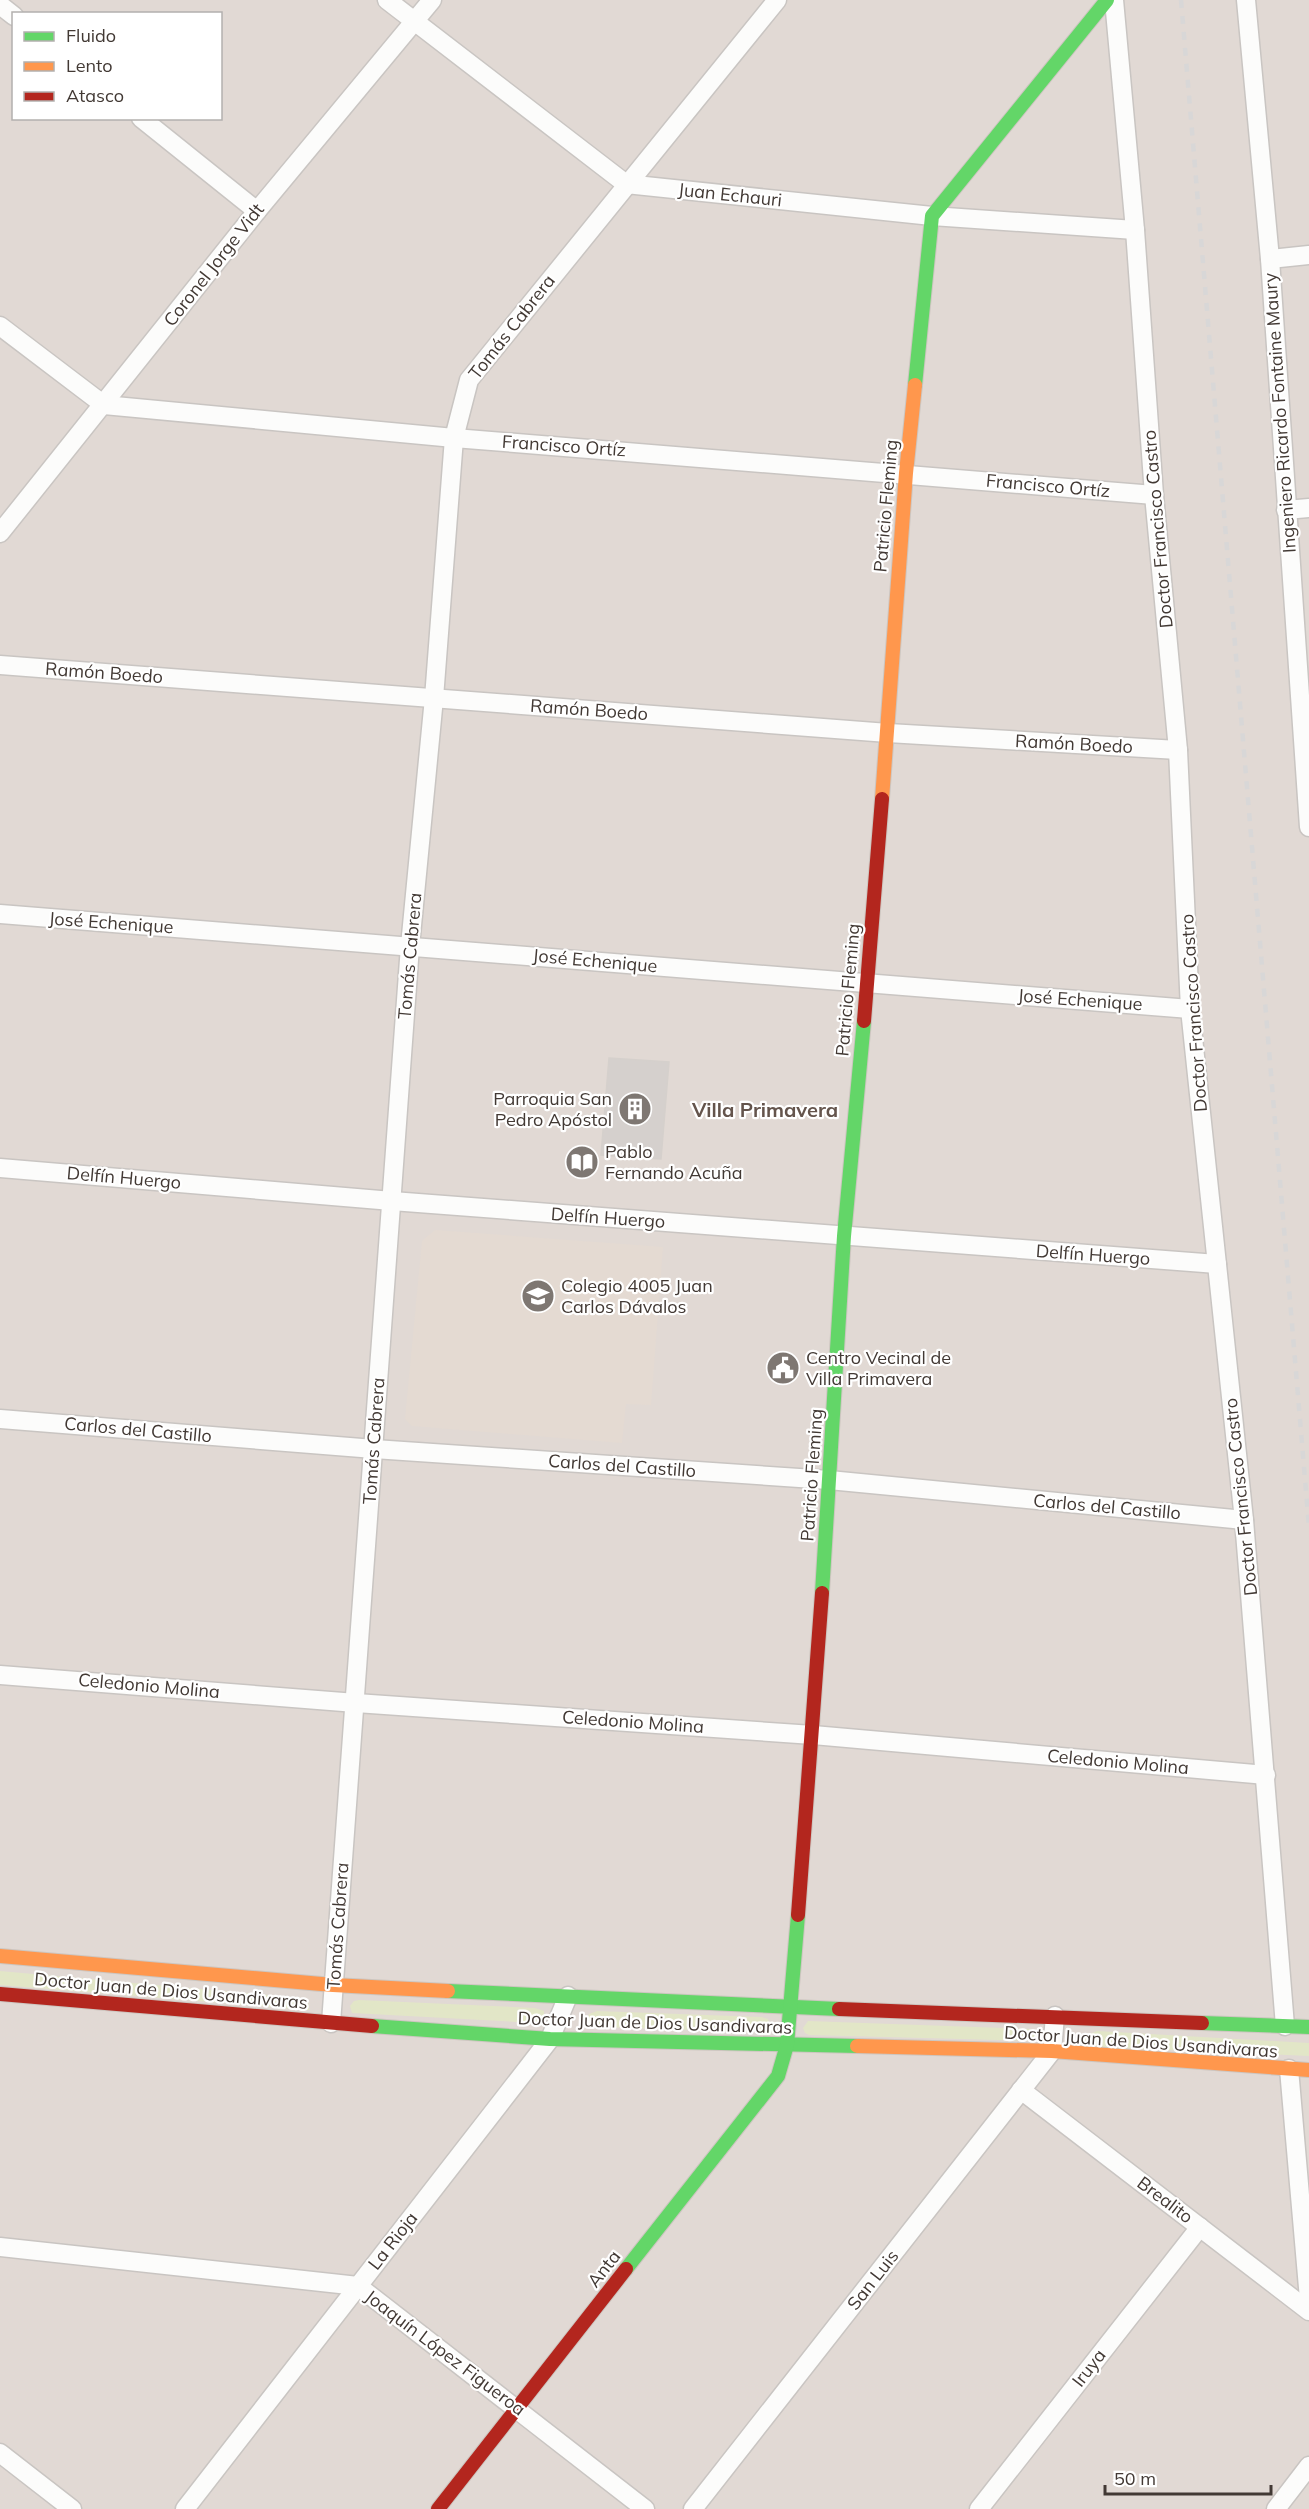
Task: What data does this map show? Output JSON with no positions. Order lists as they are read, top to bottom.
{
  "streets": {
    "street": [
      "Juan Echauri",
      "Coronel Jorge Vidt",
      "Tomás Cabrera",
      "Ingeniero Ricardo Fontaine Maury",
      "Francisco Ortíz",
      "Patricio Fleming",
      "Doctor Francisco Castro",
      "Ramón Boedo",
      "José Echenique",
      "Delfín Huergo",
      "Carlos del Castillo",
      "Celedonio Molina",
      "Doctor Juan de Dios Usandivaras",
      "Brealito",
      "La Rioja",
      "Anta",
      "San Luis",
      "Joaquín López Figueroa",
      "Iruya"
    ]
  },
  "crossings": [
    ["Juan Echauri", "Tomás Cabrera"],
    ["Juan Echauri", "Patricio Fleming"],
    ["Juan Echauri", "Doctor Francisco Castro"],
    ["Coronel Jorge Vidt", "Francisco Ortíz"],
    ["Tomás Cabrera", "Francisco Ortíz"],
    ["Tomás Cabrera", "Ramón Boedo"],
    ["Tomás Cabrera", "José Echenique"],
    ["Tomás Cabrera", "Delfín Huergo"],
    ["Tomás Cabrera", "Carlos del Castillo"],
    ["Tomás Cabrera", "Celedonio Molina"],
    ["Tomás Cabrera", "Doctor Juan de Dios Usandivaras"],
    ["Francisco Ortíz", "Patricio Fleming"],
    ["Francisco Ortíz", "Doctor Francisco Castro"],
    ["Patricio Fleming", "Ramón Boedo"],
    ["Patricio Fleming", "José Echenique"],
    ["Patricio Fleming", "Delfín Huergo"],
    ["Patricio Fleming", "Carlos del Castillo"],
    ["Patricio Fleming", "Celedonio Molina"],
    ["Patricio Fleming", "Doctor Juan de Dios Usandivaras"],
    ["Patricio Fleming", "Anta"],
    ["Doctor Francisco Castro", "Ramón Boedo"],
    ["Doctor Francisco Castro", "José Echenique"],
    ["Doctor Francisco Castro", "Delfín Huergo"],
    ["Doctor Francisco Castro", "Carlos del Castillo"],
    ["Doctor Francisco Castro", "Celedonio Molina"],
    ["Doctor Francisco Castro", "Doctor Juan de Dios Usandivaras"],
    ["Doctor Juan de Dios Usandivaras", "La Rioja"],
    ["Doctor Juan de Dios Usandivaras", "Anta"],
    ["Doctor Juan de Dios Usandivaras", "San Luis"],
    ["Brealito", "San Luis"],
    ["Brealito", "Iruya"],
    ["La Rioja", "Joaquín López Figueroa"],
    ["Anta", "Joaquín López Figueroa"]
  ],
  "districts": ["Villa Primavera"],
  "places": {
    "building": ["Parroquia San Pedro Apóstol"],
    "library": ["Pablo Fernando Acuña"],
    "school or university": ["Colegio 4005 Juan Carlos Dávalos"],
    "public building": ["Centro Vecinal de Villa Primavera"]
  },
  "legend": ["Fluido", "Lento", "Atasco"],
  "scale_bar": "50 m"
}
